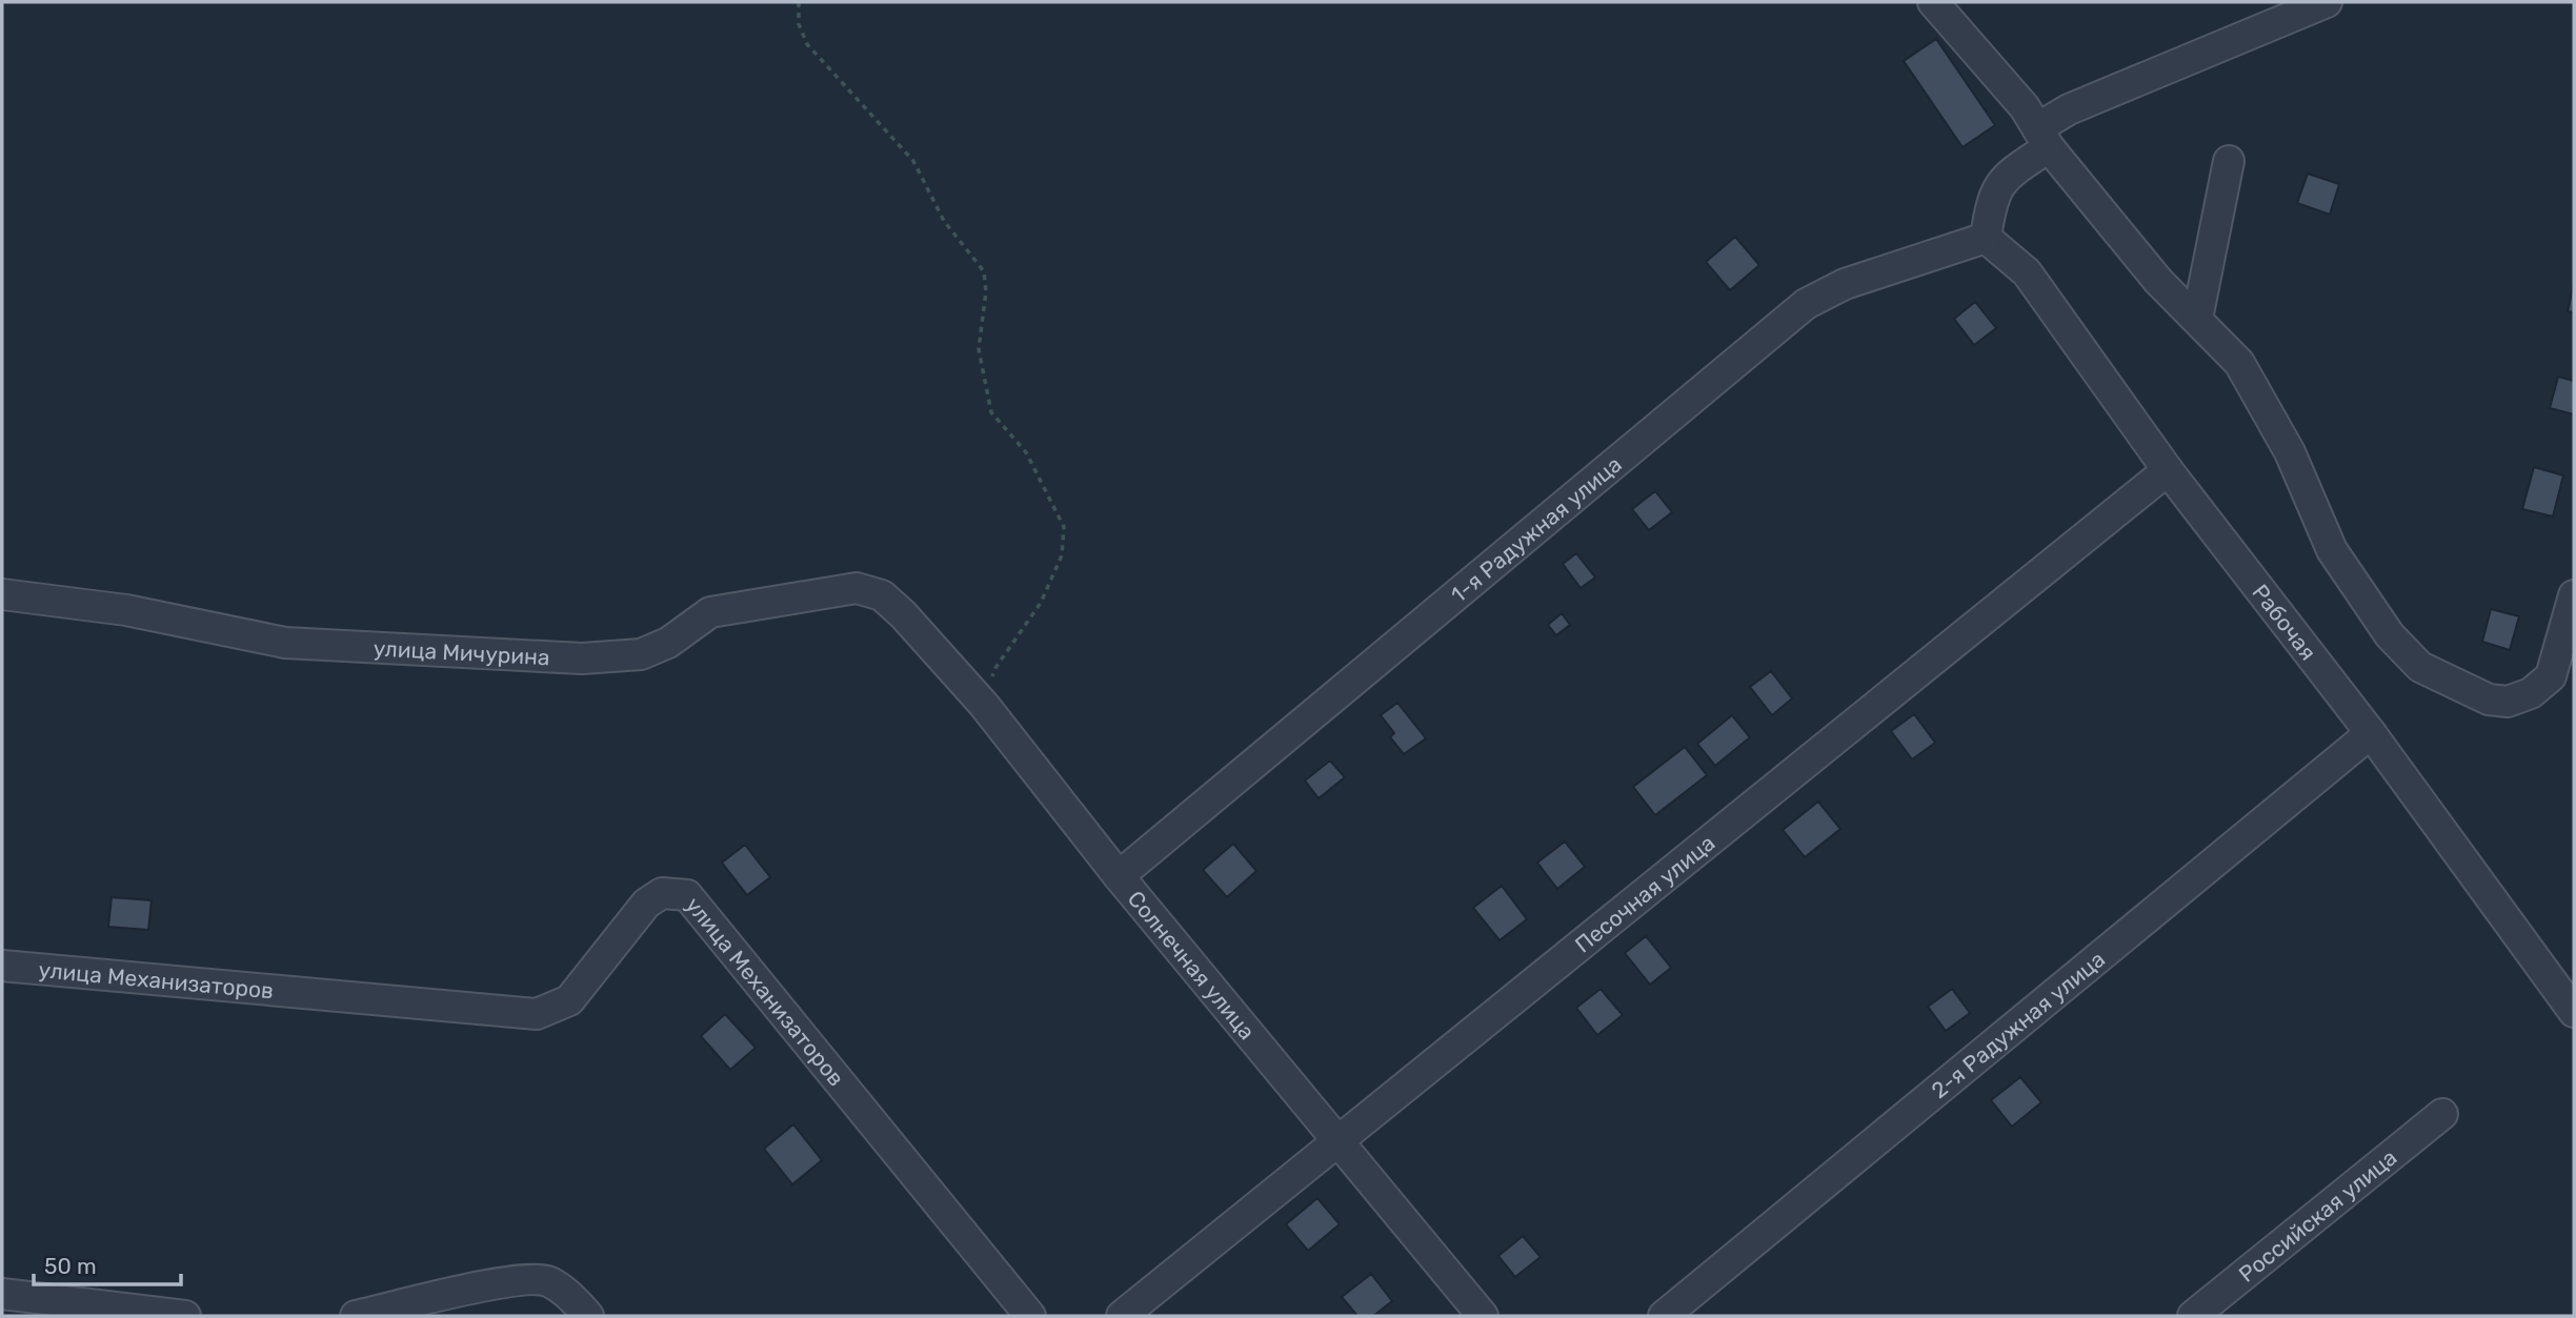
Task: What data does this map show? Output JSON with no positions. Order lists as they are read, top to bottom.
{
  "streets": {
    "street": [
      "1-я Радужная улица",
      "Рабочая",
      "улица Мичурина",
      "Песочная улица",
      "Солнечная улица",
      "улица Механизаторов",
      "2-я Радужная улица",
      "Российская улица"
    ]
  },
  "crossings": [
    ["1-я Радужная улица", "Рабочая"],
    ["1-я Радужная улица", "Солнечная улица"],
    ["Рабочая", "Песочная улица"],
    ["Рабочая", "2-я Радужная улица"],
    ["улица Мичурина", "Солнечная улица"],
    ["Песочная улица", "Солнечная улица"]
  ],
  "scale_bar": "50 m"
}
